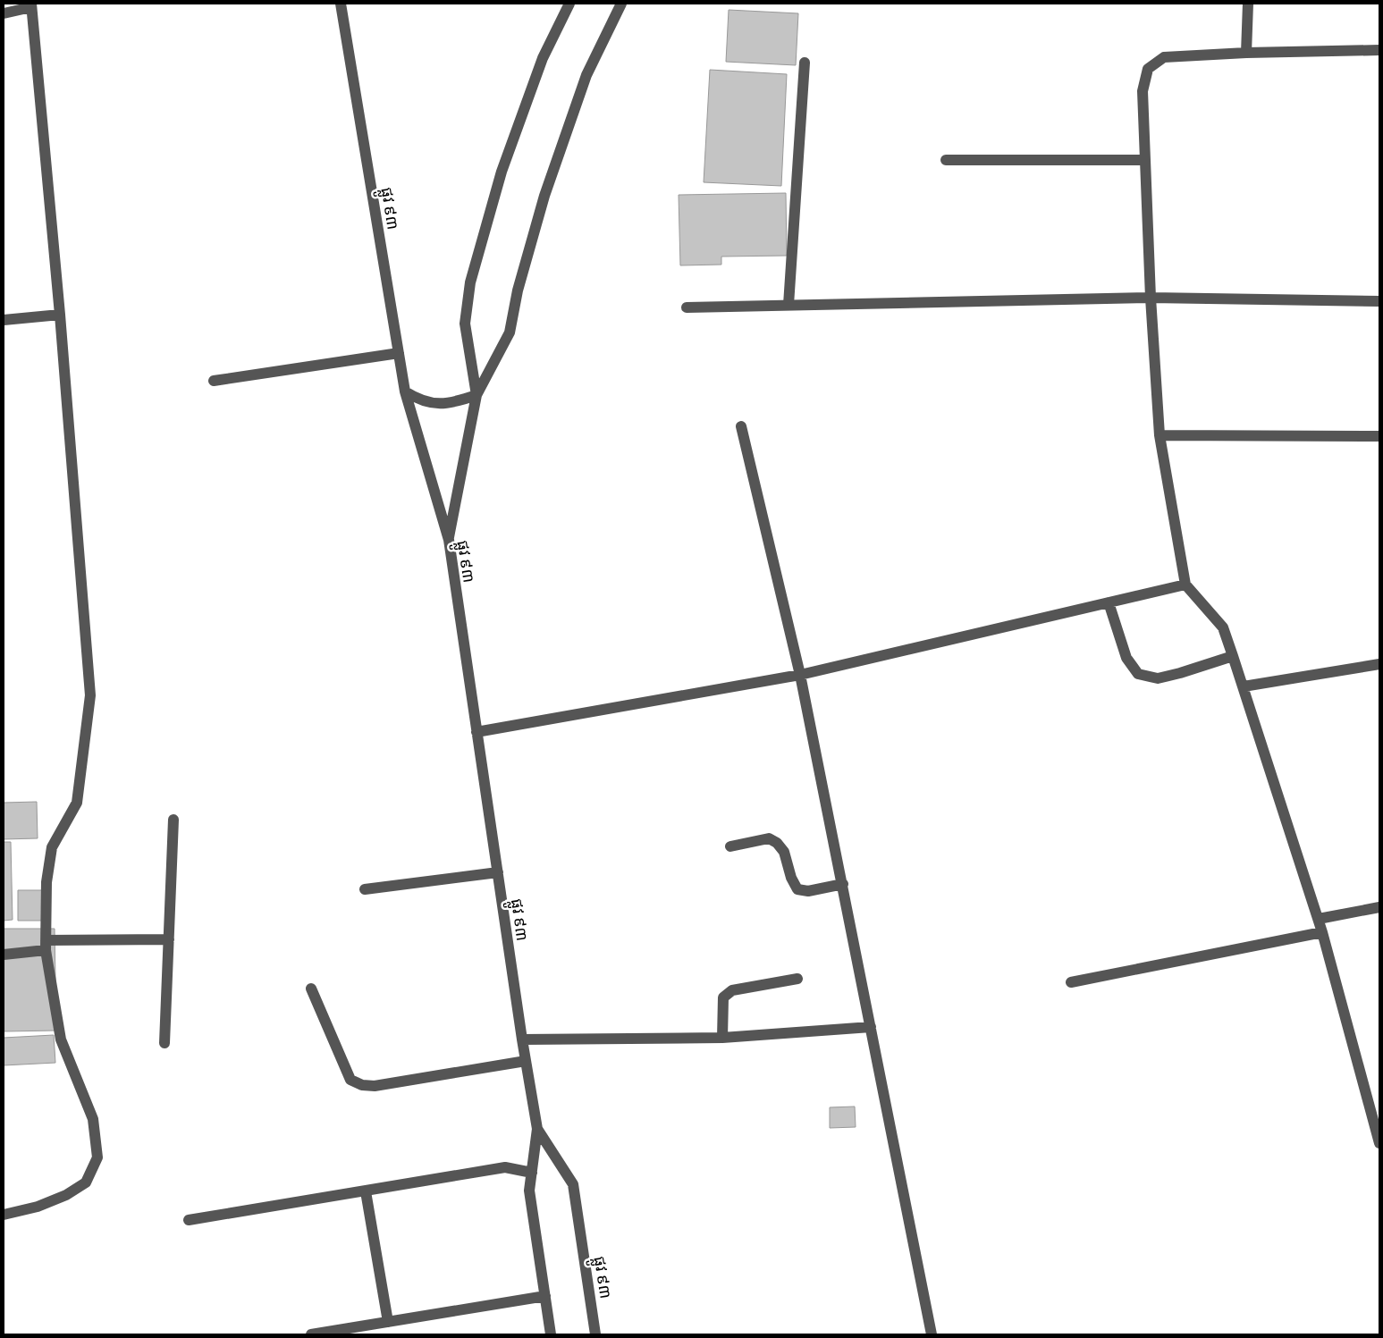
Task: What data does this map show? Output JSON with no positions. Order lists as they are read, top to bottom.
{
  "streets": {
    "street": ["ផ្លូវ ៩៣"]
  }
}
